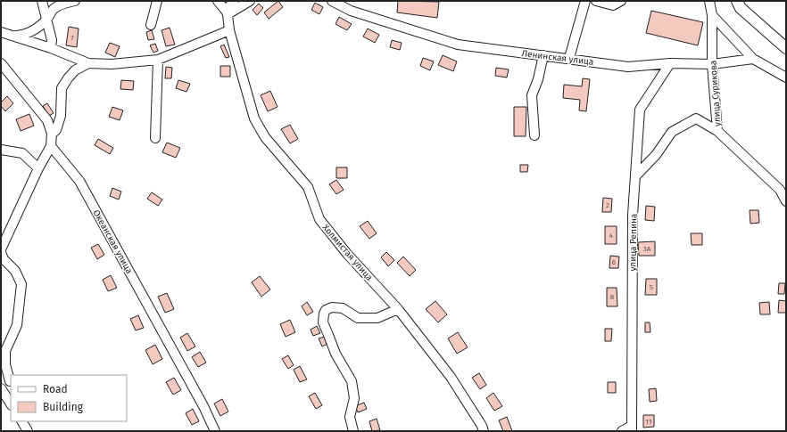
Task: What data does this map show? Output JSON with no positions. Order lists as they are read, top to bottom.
{
  "streets": {
    "street": [
      "Ленинская улица",
      "улица Сурикова",
      "Океанская улица",
      "улица Репина",
      "Холмистая улица"
    ]
  },
  "crossings": [
    ["Ленинская улица", "улица Сурикова"],
    ["Ленинская улица", "улица Репина"]
  ],
  "house_numbers": [
    "7",
    "2",
    "4",
    "3А",
    "6",
    "5",
    "8",
    "11"
  ],
  "legend": ["Road", "Building"]
}
